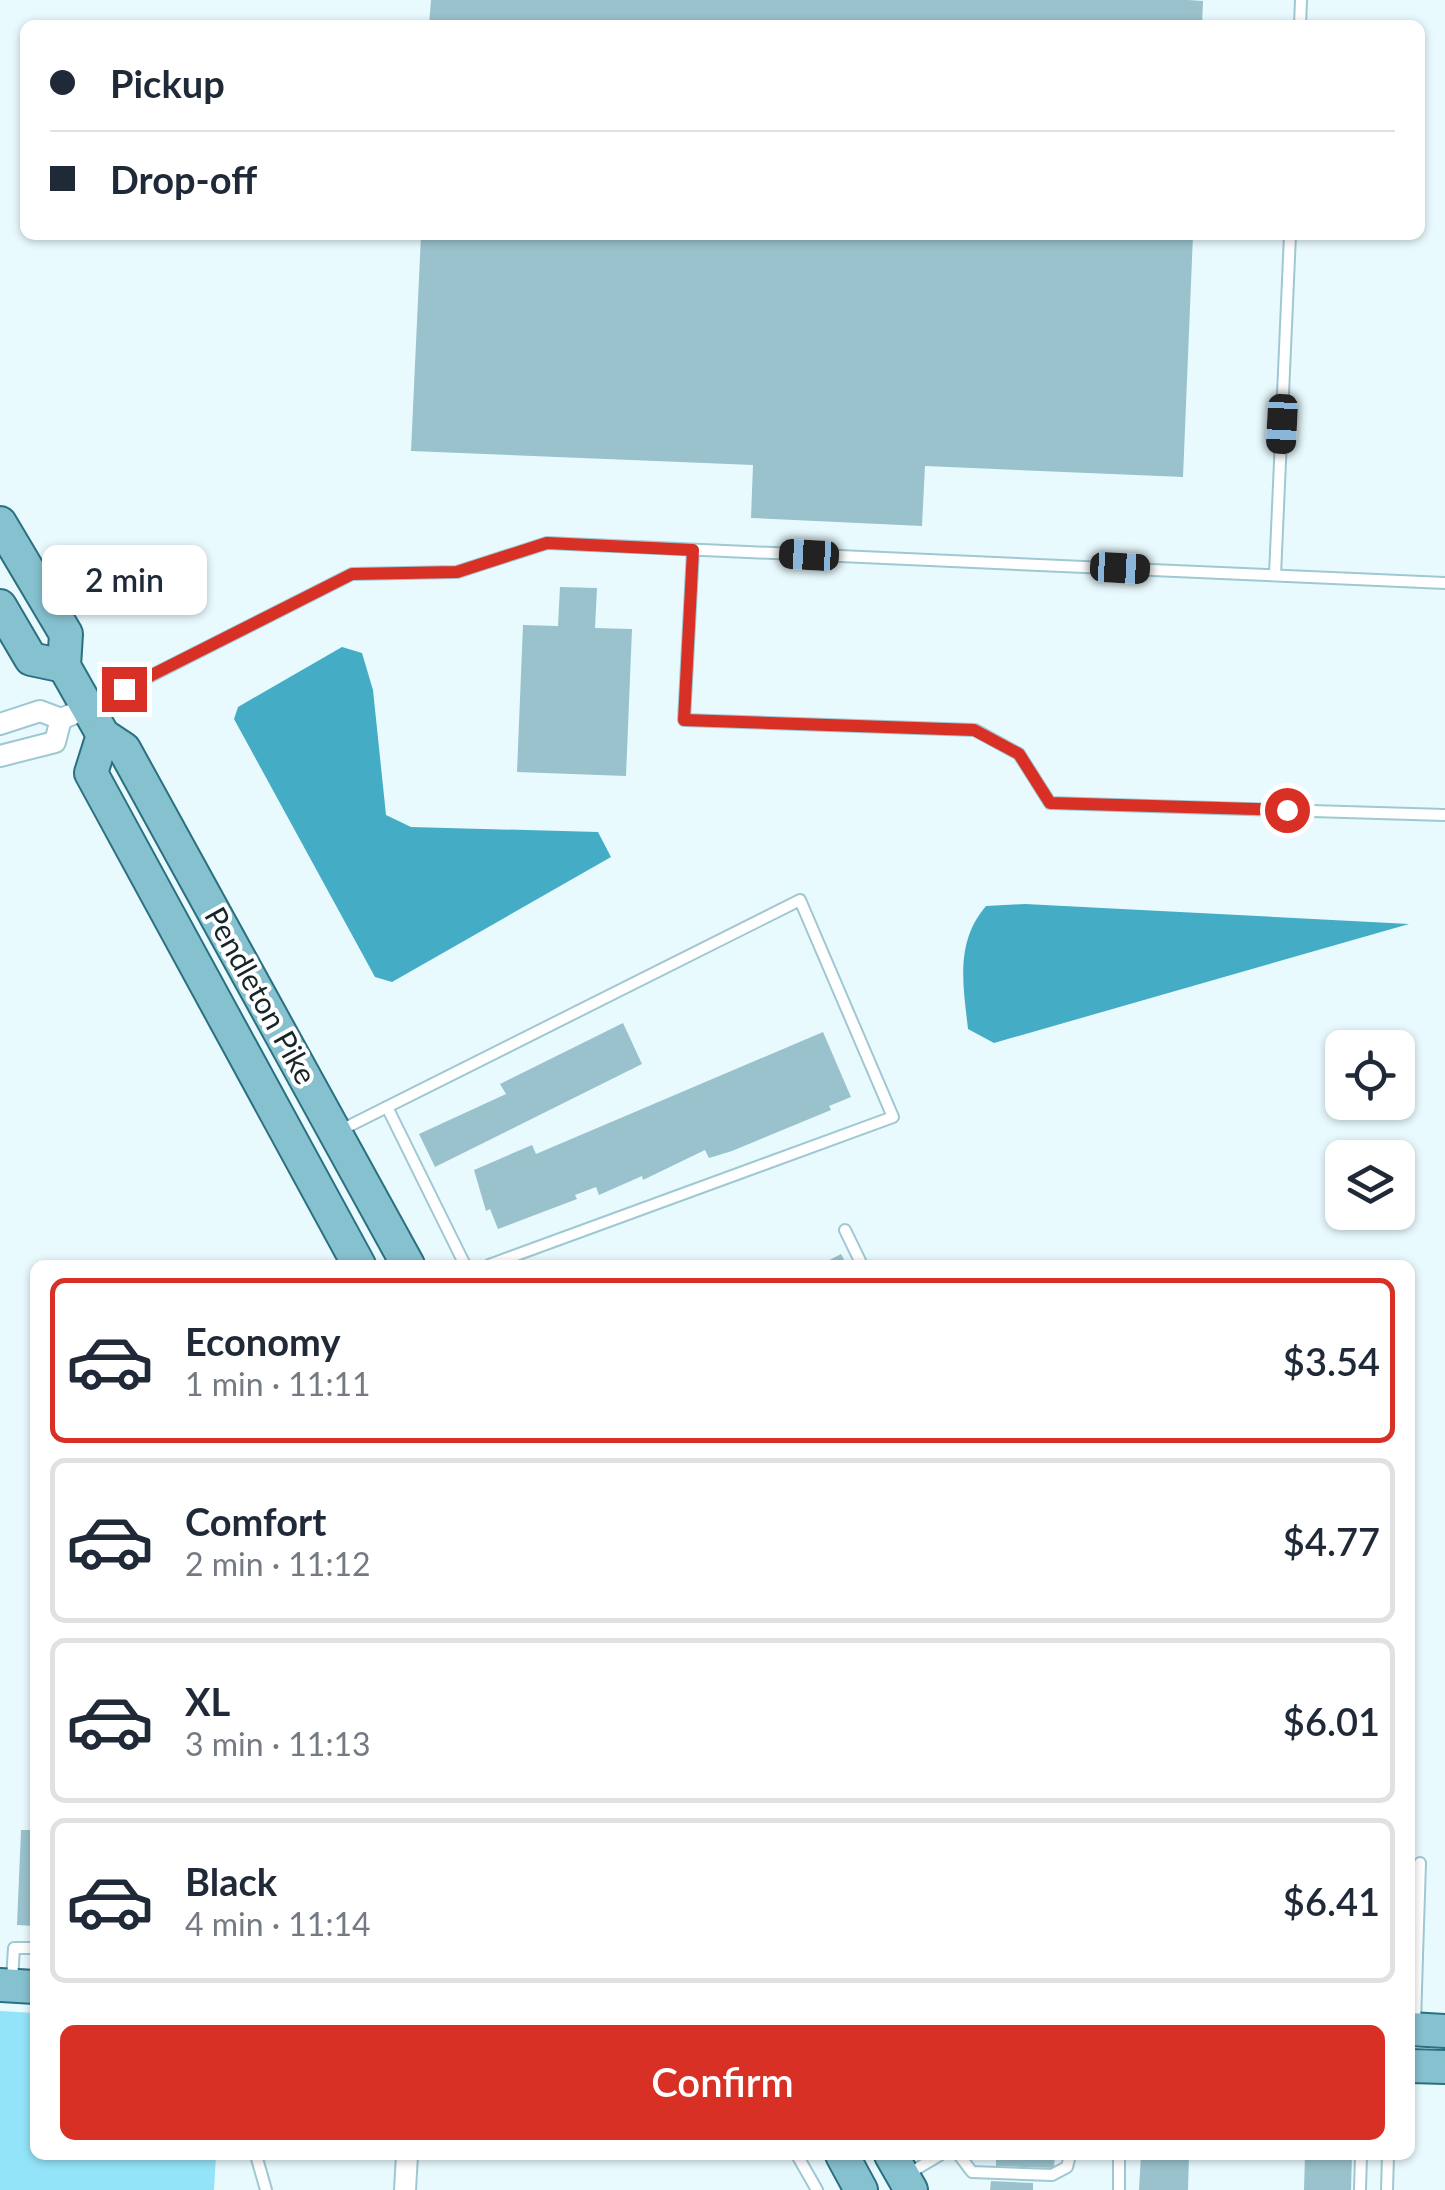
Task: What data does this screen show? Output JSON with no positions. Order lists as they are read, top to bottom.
{
  "streets": {
    "main road": ["Pendleton Pike"]
  },
  "page": {
    "banner": ["Pickup", "Drop-off"],
    "bubble": "2 min",
    "list": [
      {
        "name": "Economy",
        "note": "1 min · 11:11",
        "value": "$3.54"
      },
      {
        "name": "Comfort",
        "note": "2 min · 11:12",
        "value": "$4.77"
      },
      {
        "name": "XL",
        "note": "3 min · 11:13",
        "value": "$6.01"
      },
      {
        "name": "Black",
        "note": "4 min · 11:14",
        "value": "$6.41"
      }
    ],
    "buttons": "Confirm"
  }
}
